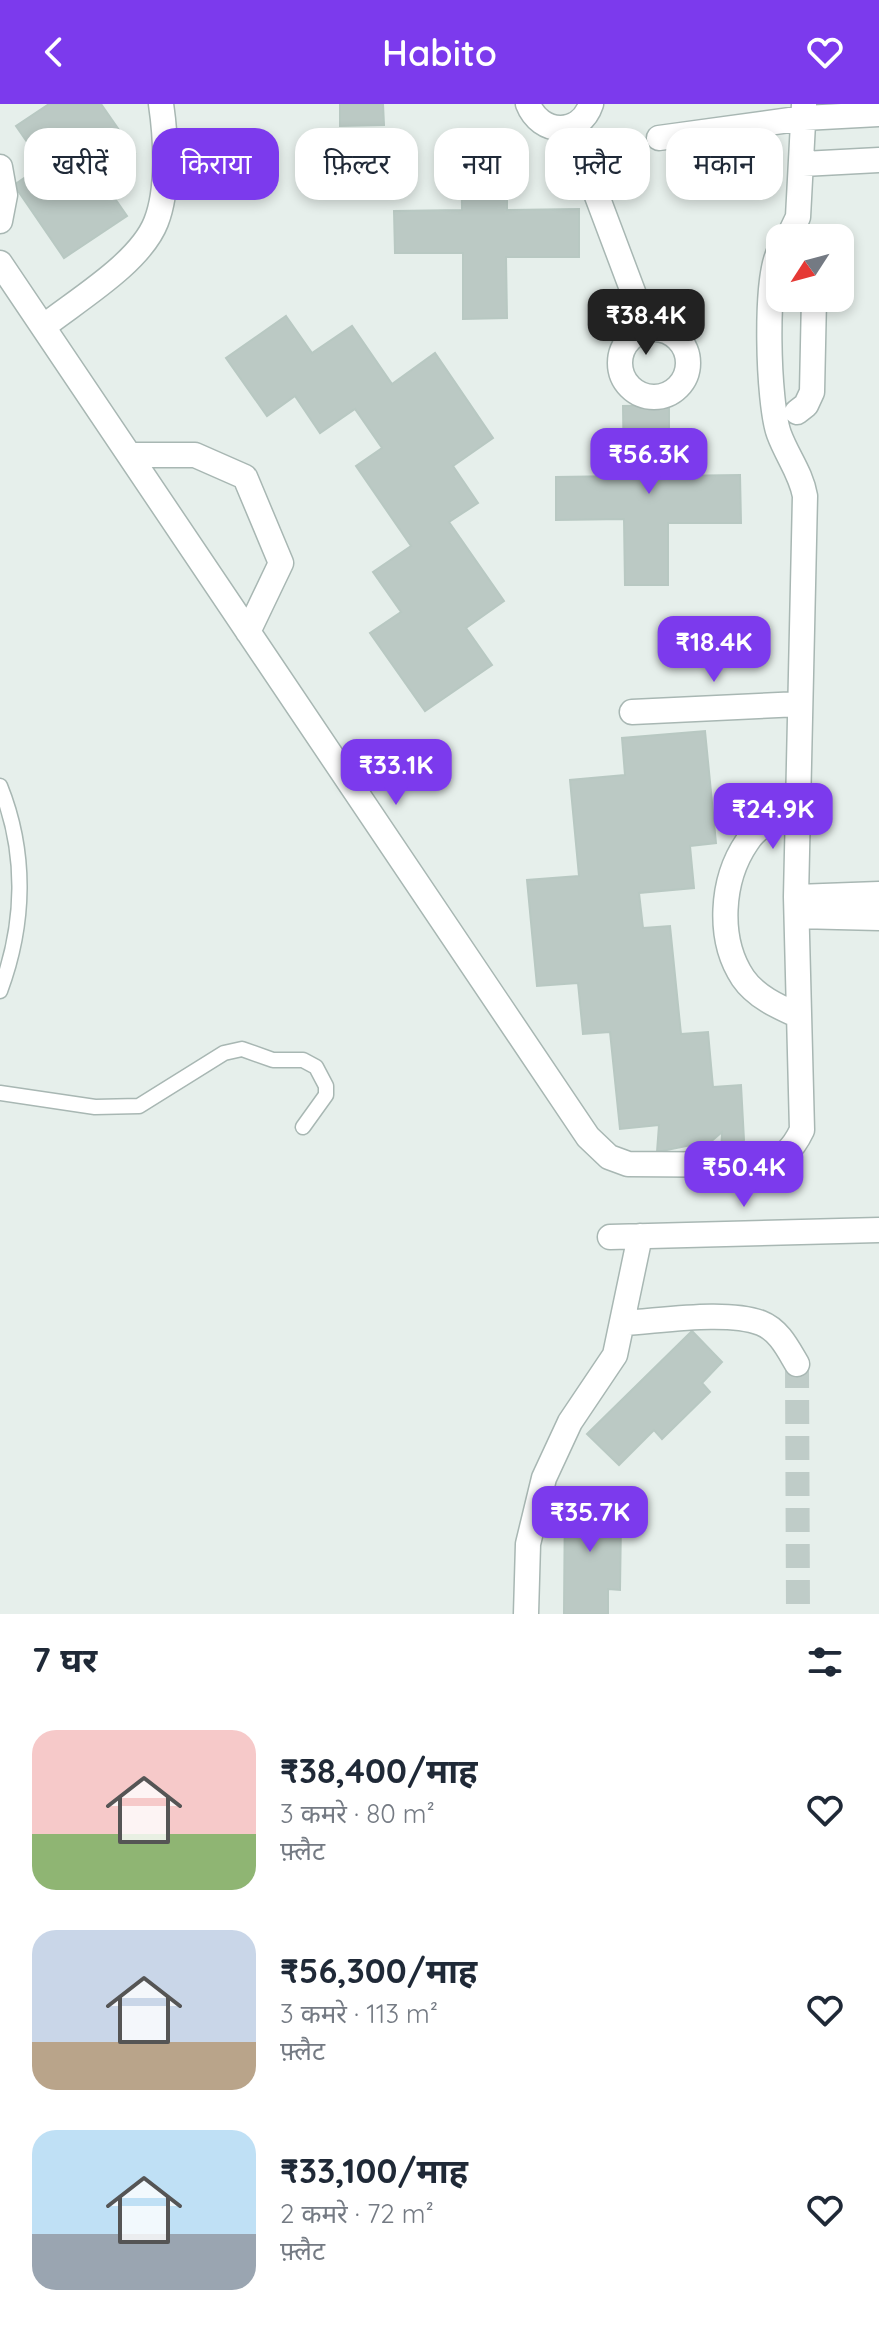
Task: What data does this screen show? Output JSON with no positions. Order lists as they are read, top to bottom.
{
  "north": "bottom left",
  "page": {
    "header": "Habito",
    "chip": [
      "खरीदें",
      "किराया",
      "फ़िल्टर",
      "नया",
      "फ़्लैट",
      "मकान"
    ],
    "price": [
      "₹38.4K",
      "₹56.3K",
      "₹18.4K",
      "₹33.1K",
      "₹24.9K",
      "₹50.4K",
      "₹35.7K"
    ],
    "heading": "7 घर",
    "list": [
      {
        "name": "₹38,400/माह",
        "note": "3 कमरे · 80 m² · फ़्लैट"
      },
      {
        "name": "₹56,300/माह",
        "note": "3 कमरे · 113 m² · फ़्लैट"
      },
      {
        "name": "₹33,100/माह",
        "note": "2 कमरे · 72 m² · फ़्लैट"
      }
    ]
  }
}
